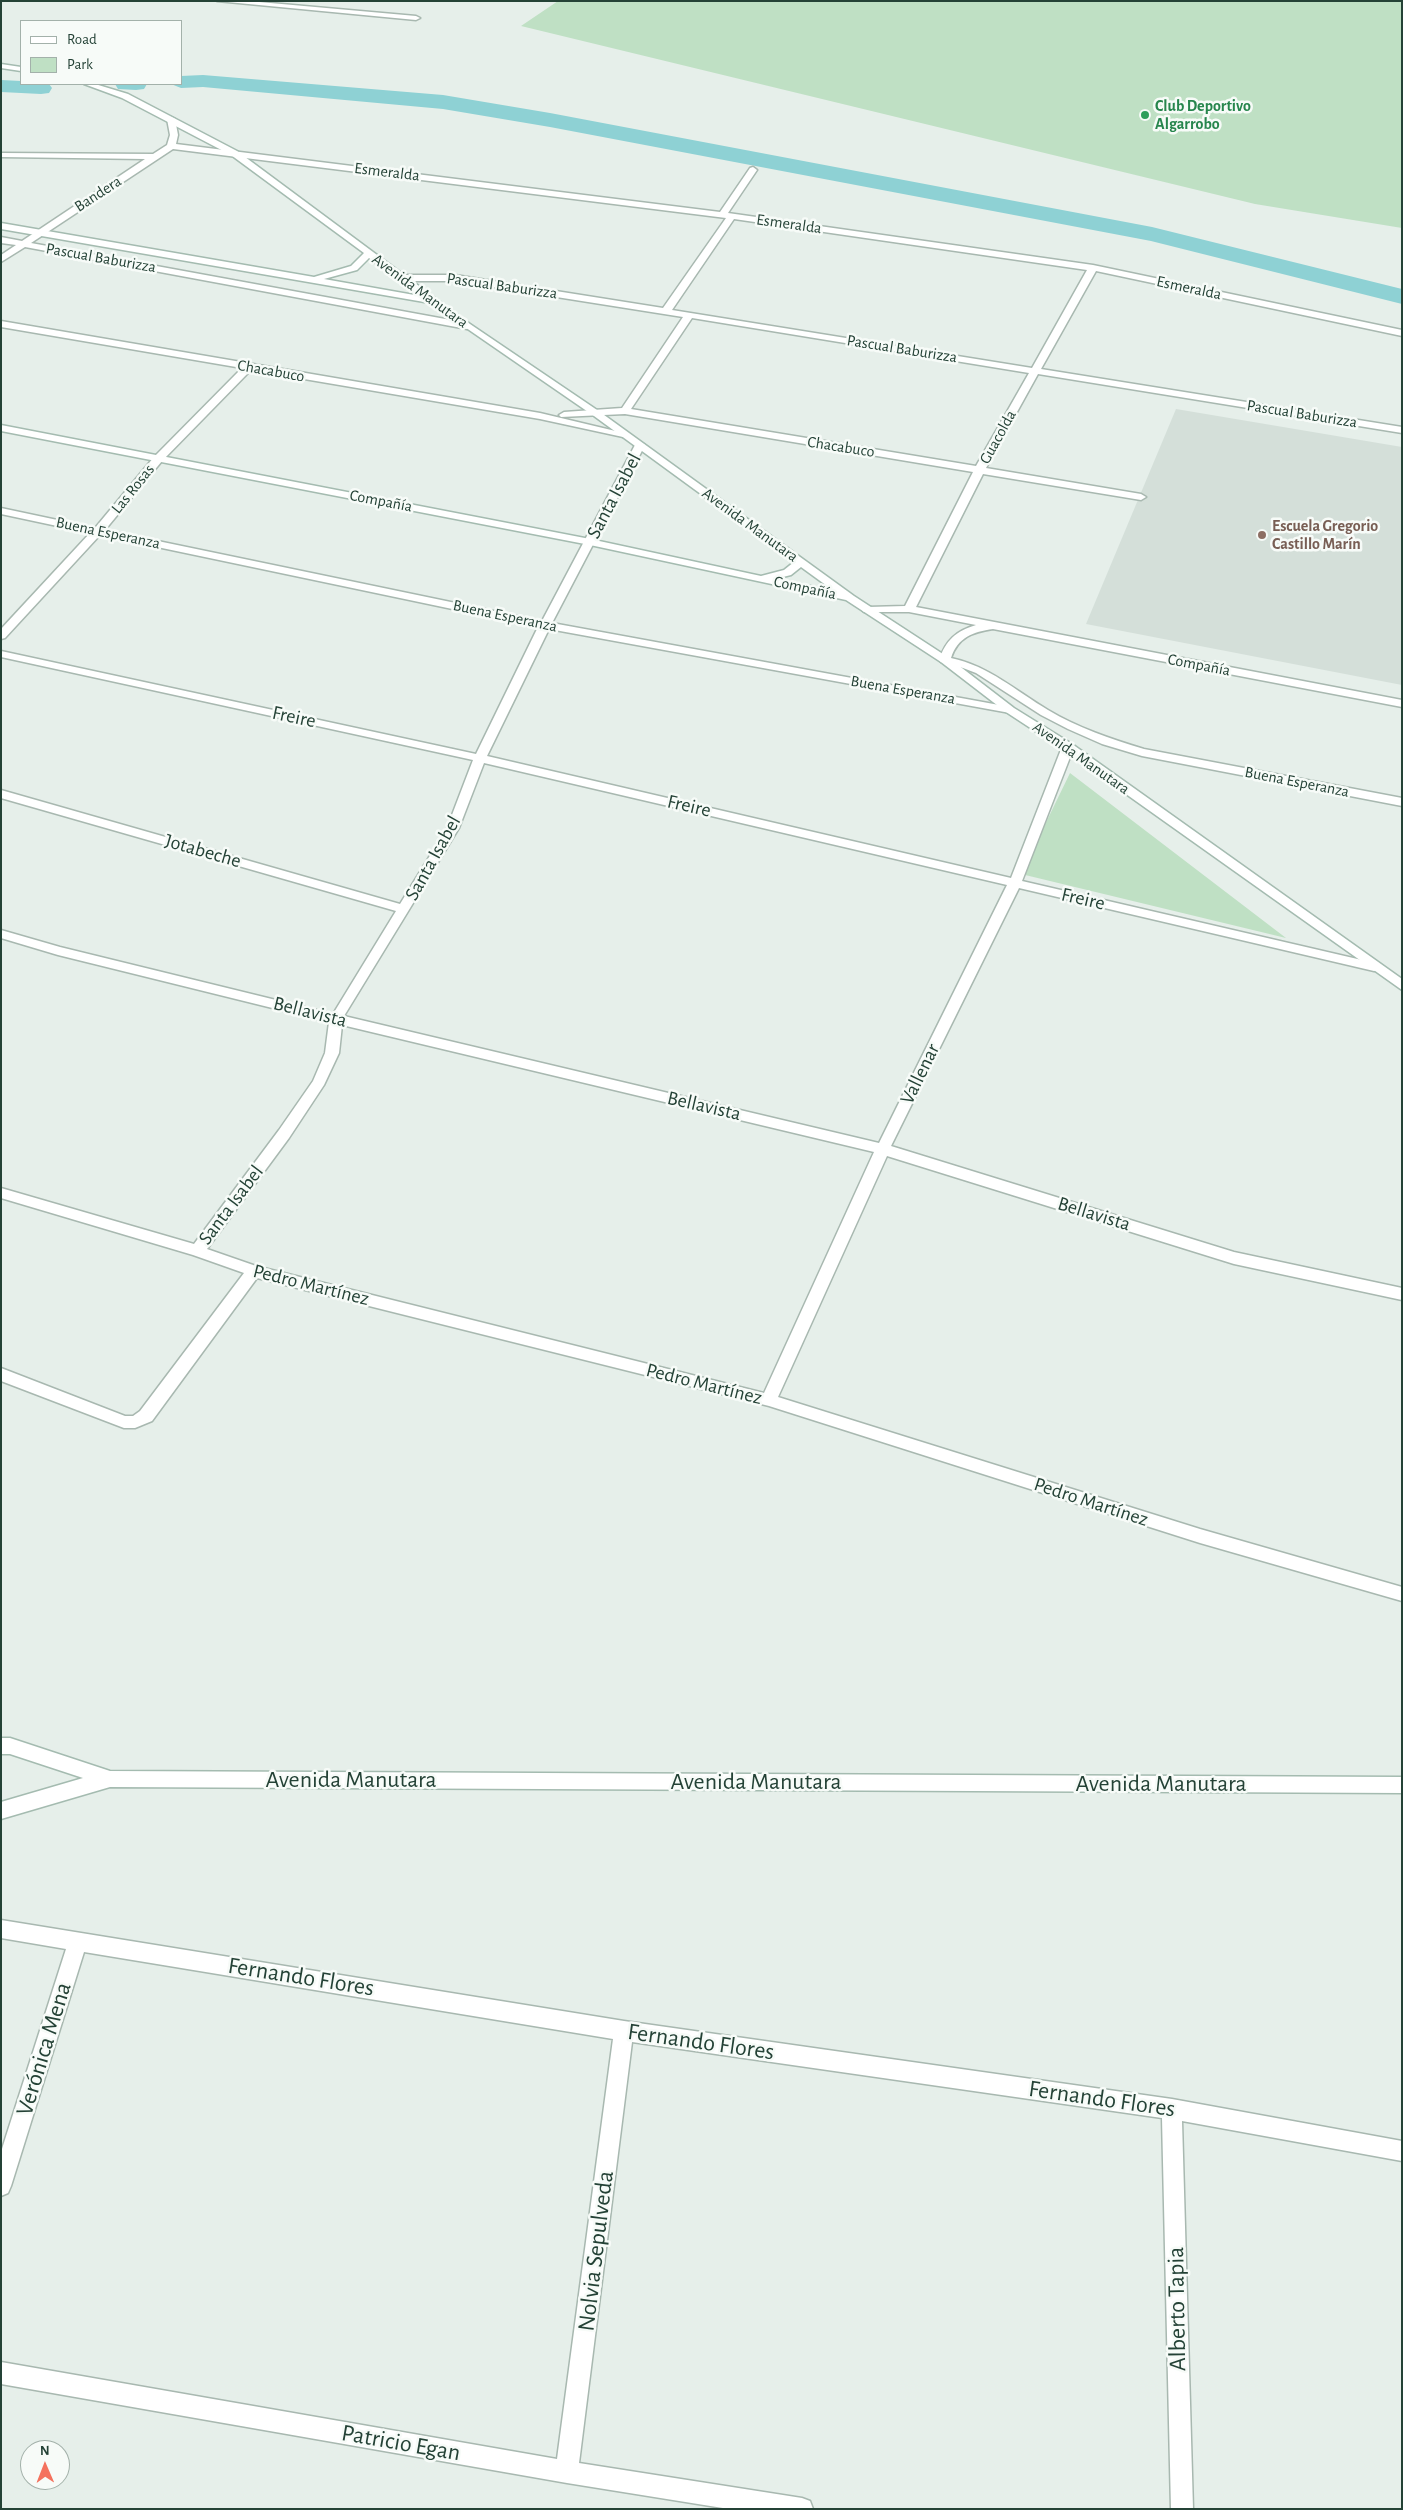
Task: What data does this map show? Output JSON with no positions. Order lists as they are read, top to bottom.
{
  "streets": {
    "street": [
      "Esmeralda",
      "Bandera",
      "Pascual Baburizza",
      "Avenida Manutara",
      "Chacabuco",
      "Guacolda",
      "Las Rosas",
      "Santa Isabel",
      "Compañía",
      "Buena Esperanza",
      "Freire",
      "Jotabeche",
      "Bellavista",
      "Vallenar",
      "Pedro Martínez",
      "Fernando Flores",
      "Verónica Mena",
      "Nolvia Sepulveda",
      "Alberto Tapia",
      "Patricio Egan"
    ]
  },
  "crossings": [
    ["Esmeralda", "Bandera"],
    ["Esmeralda", "Avenida Manutara"],
    ["Esmeralda", "Guacolda"],
    ["Bandera", "Pascual Baburizza"],
    ["Pascual Baburizza", "Avenida Manutara"],
    ["Pascual Baburizza", "Guacolda"],
    ["Avenida Manutara", "Chacabuco"],
    ["Avenida Manutara", "Santa Isabel"],
    ["Avenida Manutara", "Compañía"],
    ["Avenida Manutara", "Buena Esperanza"],
    ["Avenida Manutara", "Freire"],
    ["Avenida Manutara", "Vallenar"],
    ["Chacabuco", "Guacolda"],
    ["Chacabuco", "Las Rosas"],
    ["Guacolda", "Compañía"],
    ["Las Rosas", "Compañía"],
    ["Las Rosas", "Buena Esperanza"],
    ["Santa Isabel", "Compañía"],
    ["Santa Isabel", "Buena Esperanza"],
    ["Santa Isabel", "Freire"],
    ["Santa Isabel", "Jotabeche"],
    ["Santa Isabel", "Bellavista"],
    ["Santa Isabel", "Pedro Martínez"],
    ["Compañía", "Buena Esperanza"],
    ["Freire", "Vallenar"],
    ["Bellavista", "Vallenar"],
    ["Vallenar", "Pedro Martínez"],
    ["Fernando Flores", "Verónica Mena"],
    ["Fernando Flores", "Nolvia Sepulveda"],
    ["Fernando Flores", "Alberto Tapia"],
    ["Nolvia Sepulveda", "Patricio Egan"]
  ],
  "places": ["Club Deportivo Algarrobo", "Escuela Gregorio Castillo Marín"],
  "legend": ["Road", "Park"],
  "north": "top"
}
